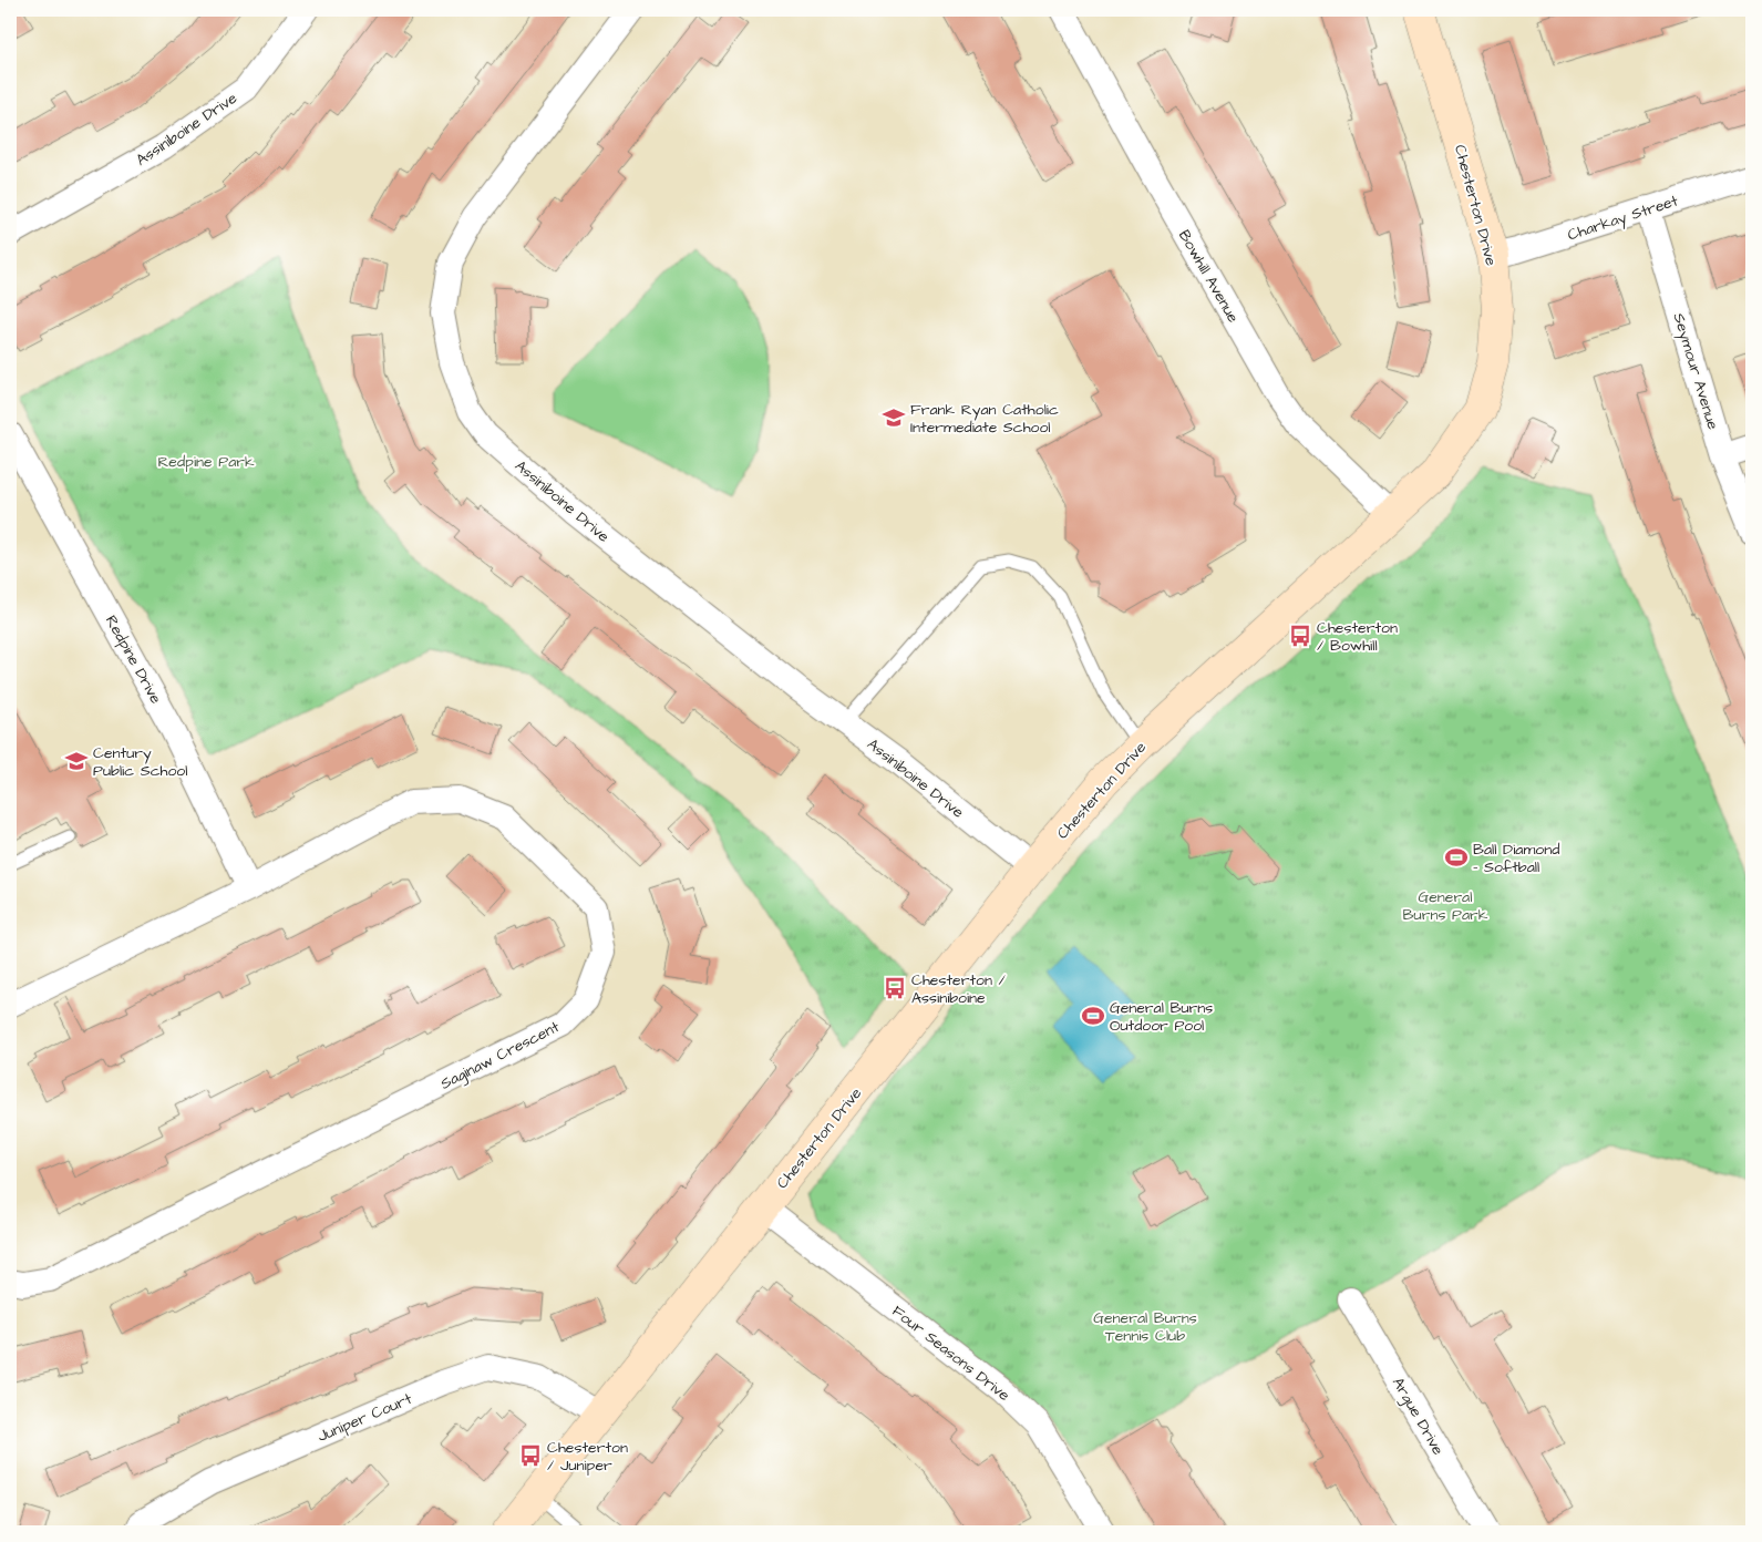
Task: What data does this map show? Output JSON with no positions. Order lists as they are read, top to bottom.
{
  "streets": {
    "street": [
      "Assiniboine Drive",
      "Chesterton Drive",
      "Charkay Street",
      "Bowhill Avenue",
      "Seymour Avenue",
      "Redpine Drive",
      "Saginaw Crescent",
      "Four Seasons Drive",
      "Argue Drive",
      "Juniper Court"
    ]
  },
  "crossings": [
    ["Assiniboine Drive", "Chesterton Drive"],
    ["Chesterton Drive", "Charkay Street"],
    ["Chesterton Drive", "Bowhill Avenue"],
    ["Chesterton Drive", "Four Seasons Drive"],
    ["Chesterton Drive", "Juniper Court"],
    ["Charkay Street", "Seymour Avenue"],
    ["Redpine Drive", "Saginaw Crescent"]
  ],
  "parks": ["Redpine Park", "General Burns Park", "General Burns Tennis Club"],
  "places": {
    "school or university": ["Frank Ryan Catholic Intermediate School", "Century Public School"],
    "bus stop": ["Chesterton / Bowhill", "Chesterton / Assiniboine", "Chesterton / Juniper"],
    "sports": ["Ball Diamond - Softball", "General Burns Outdoor Pool"]
  }
}
